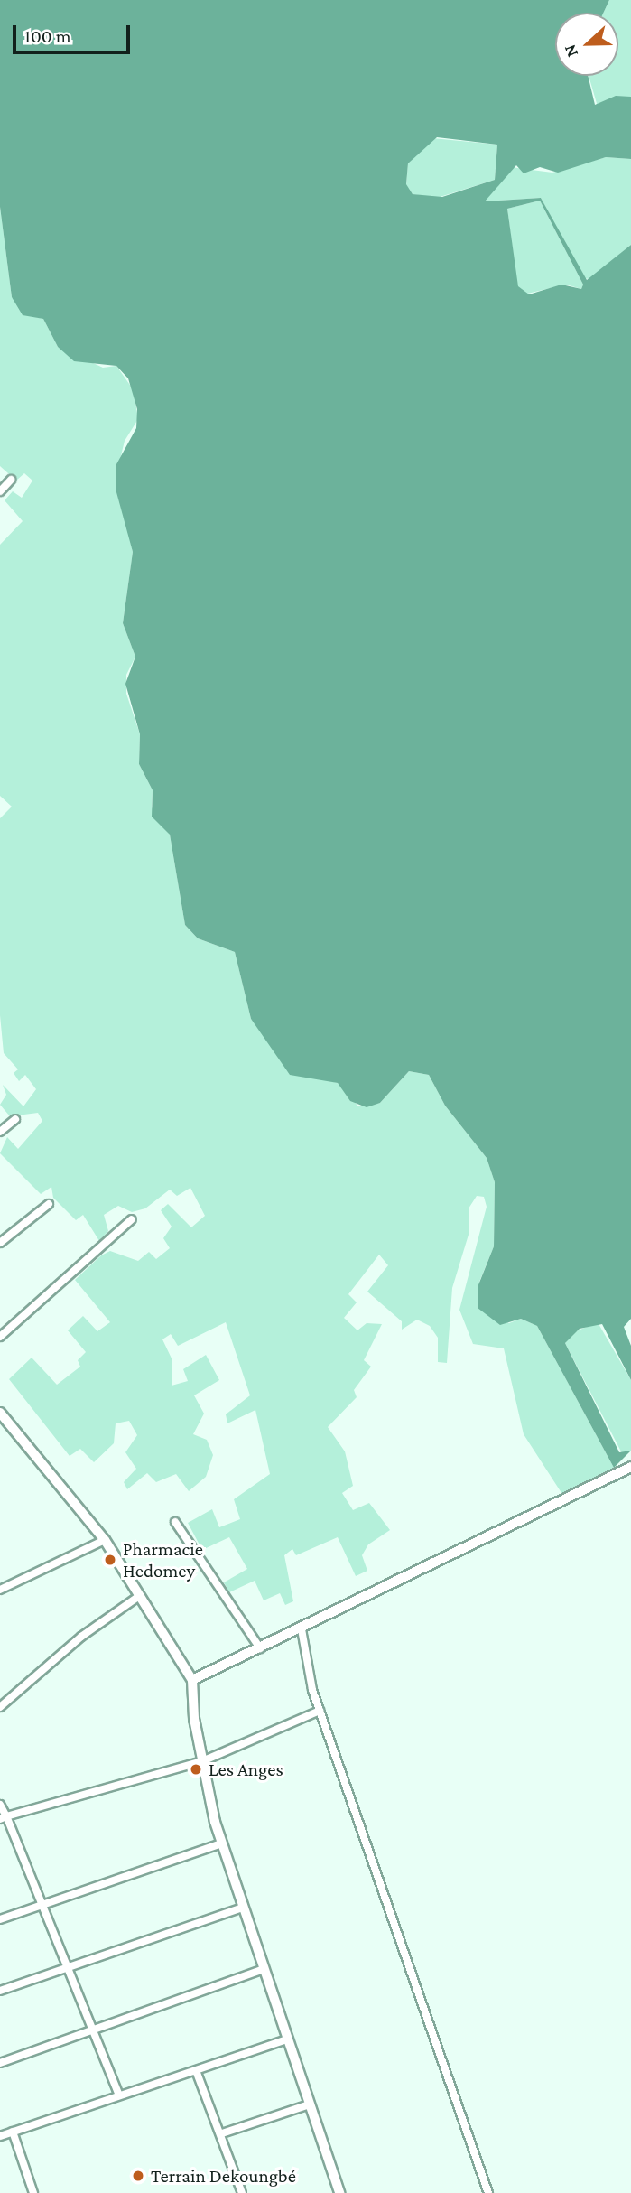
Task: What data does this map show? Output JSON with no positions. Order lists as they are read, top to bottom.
{
  "places": ["Pharmacie Hedomey", "Les Anges", "Terrain Dekoungbé"],
  "scale_bar": "100 m",
  "north": "left"
}
